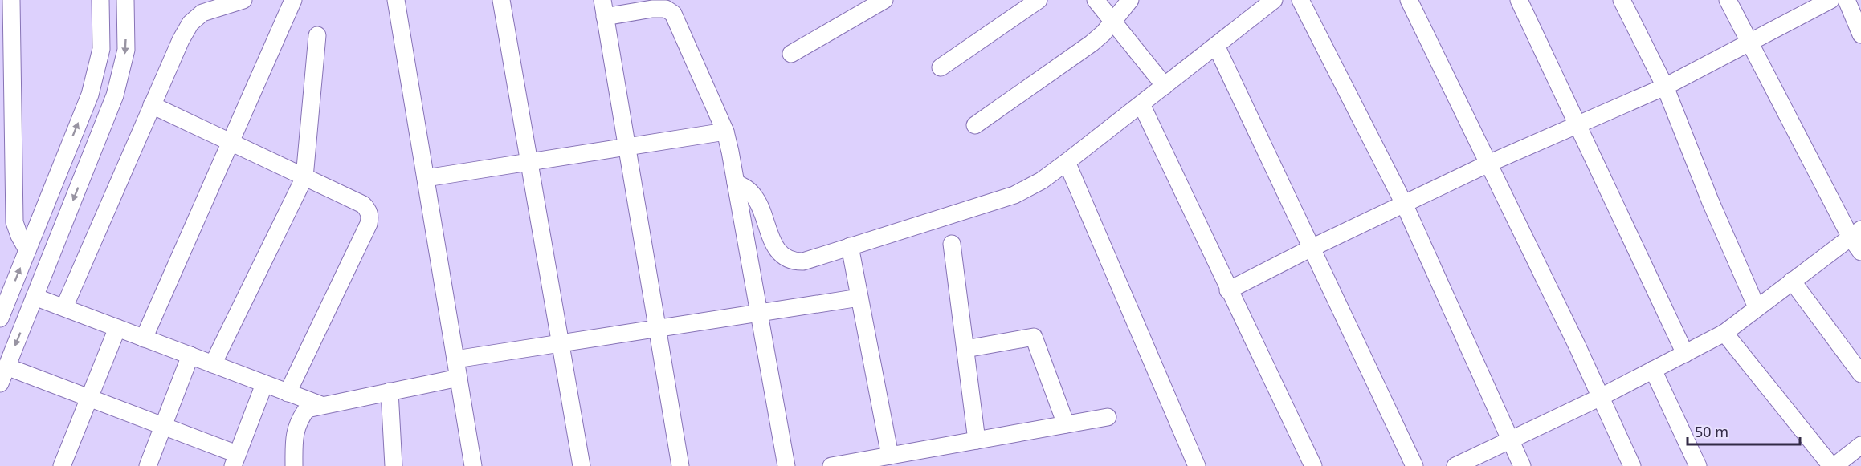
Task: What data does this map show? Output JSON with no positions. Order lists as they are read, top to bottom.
{
  "scale_bar": "50 m"
}
